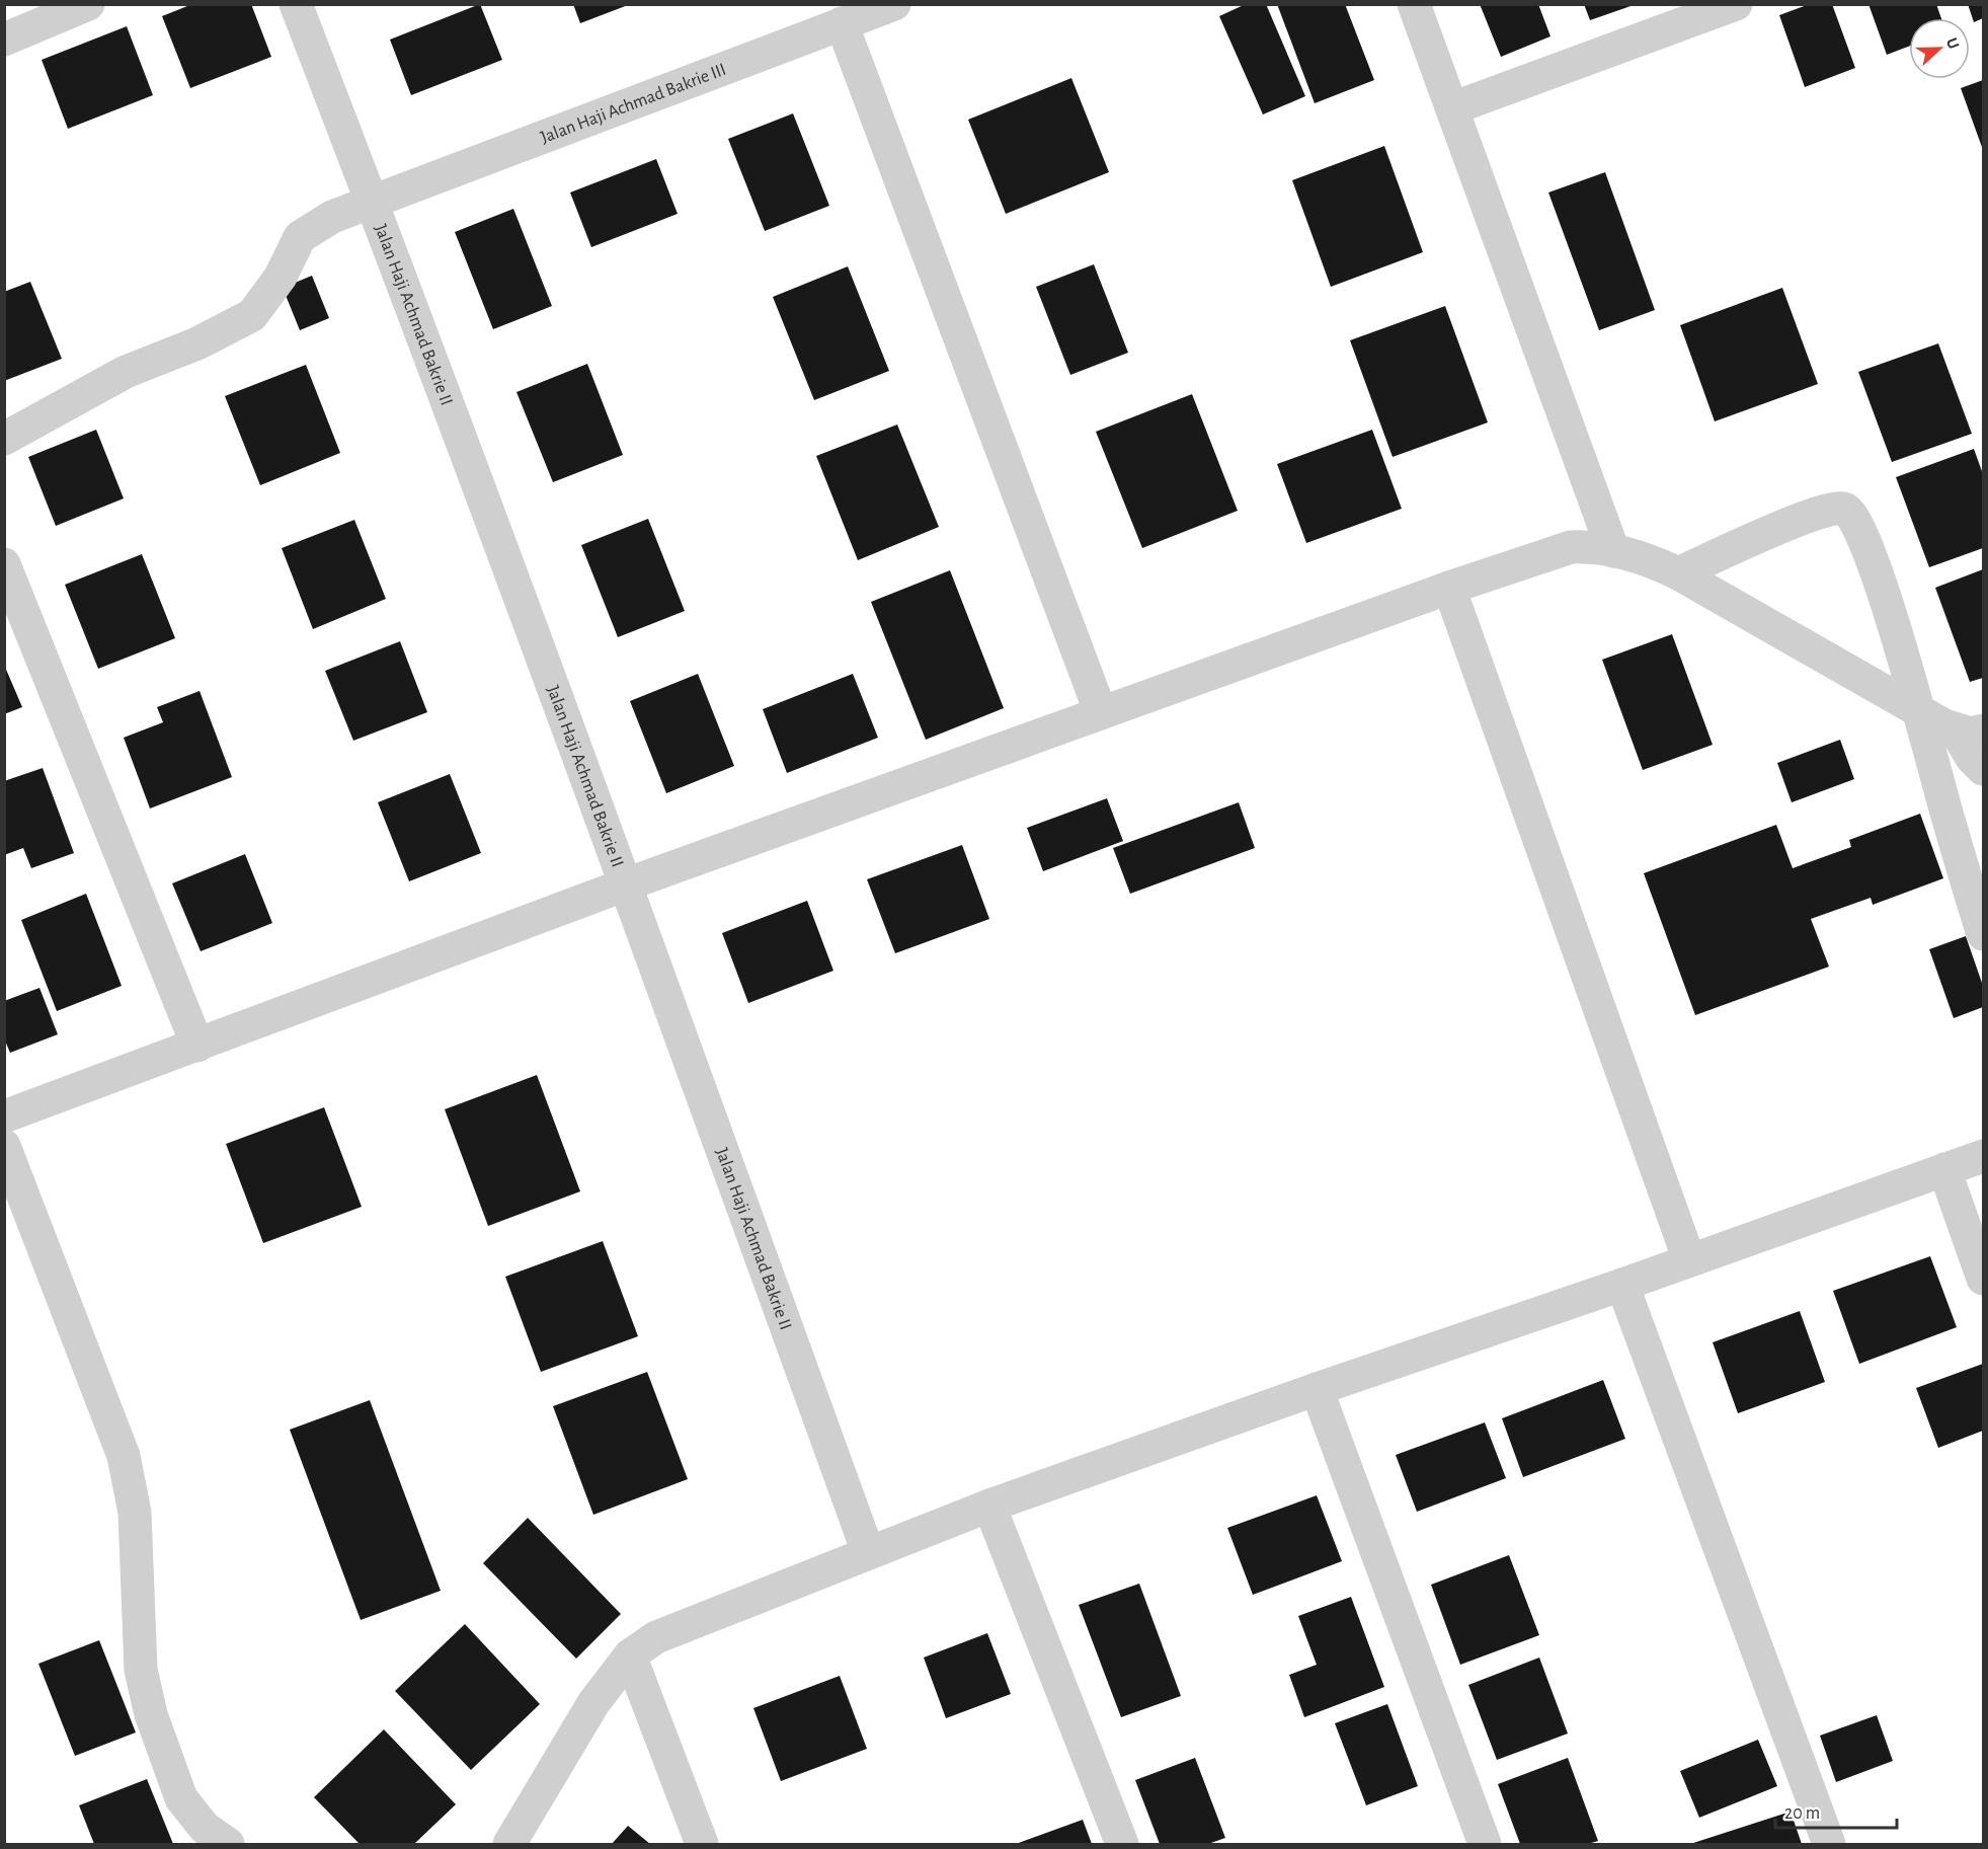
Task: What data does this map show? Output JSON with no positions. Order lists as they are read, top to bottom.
{
  "streets": {
    "street": ["Jalan Haji Achmad Bakrie III", "Jalan Haji Achmad Bakrie II"]
  },
  "crossings": [
    ["Jalan Haji Achmad Bakrie III", "Jalan Haji Achmad Bakrie II"]
  ],
  "scale_bar": "20 m",
  "north": "right"
}
